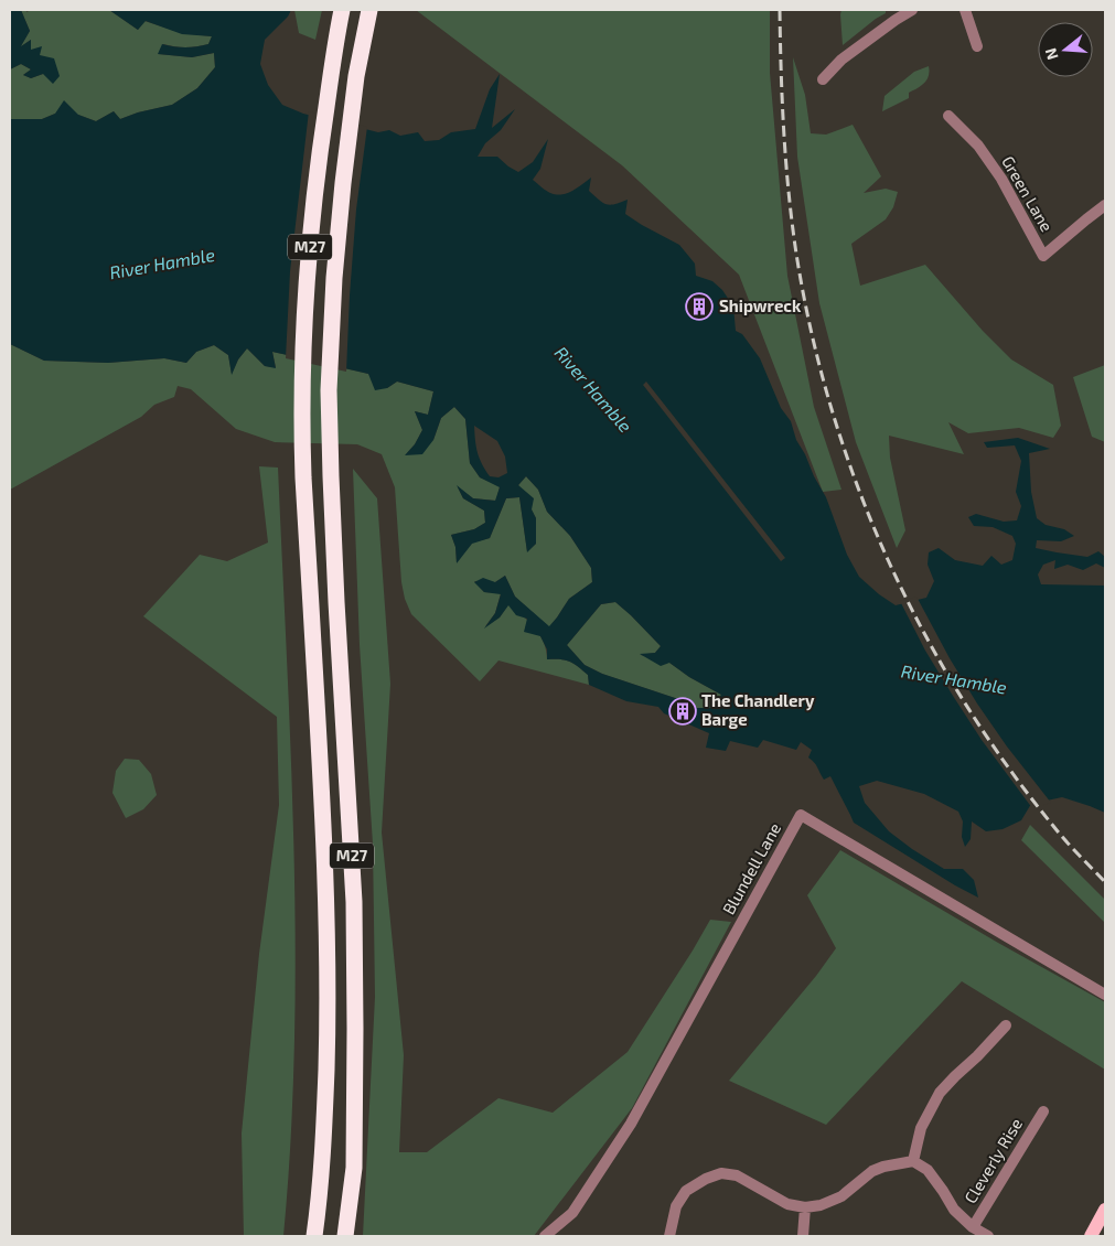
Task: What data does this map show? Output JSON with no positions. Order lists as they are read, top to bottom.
{
  "streets": {
    "highway": ["M27"],
    "street": ["Green Lane", "Blundell Lane", "Cleverly Rise"]
  },
  "water": ["River Hamble"],
  "places": {
    "building": ["Shipwreck", "The Chandlery Barge"]
  },
  "north": "left"
}
